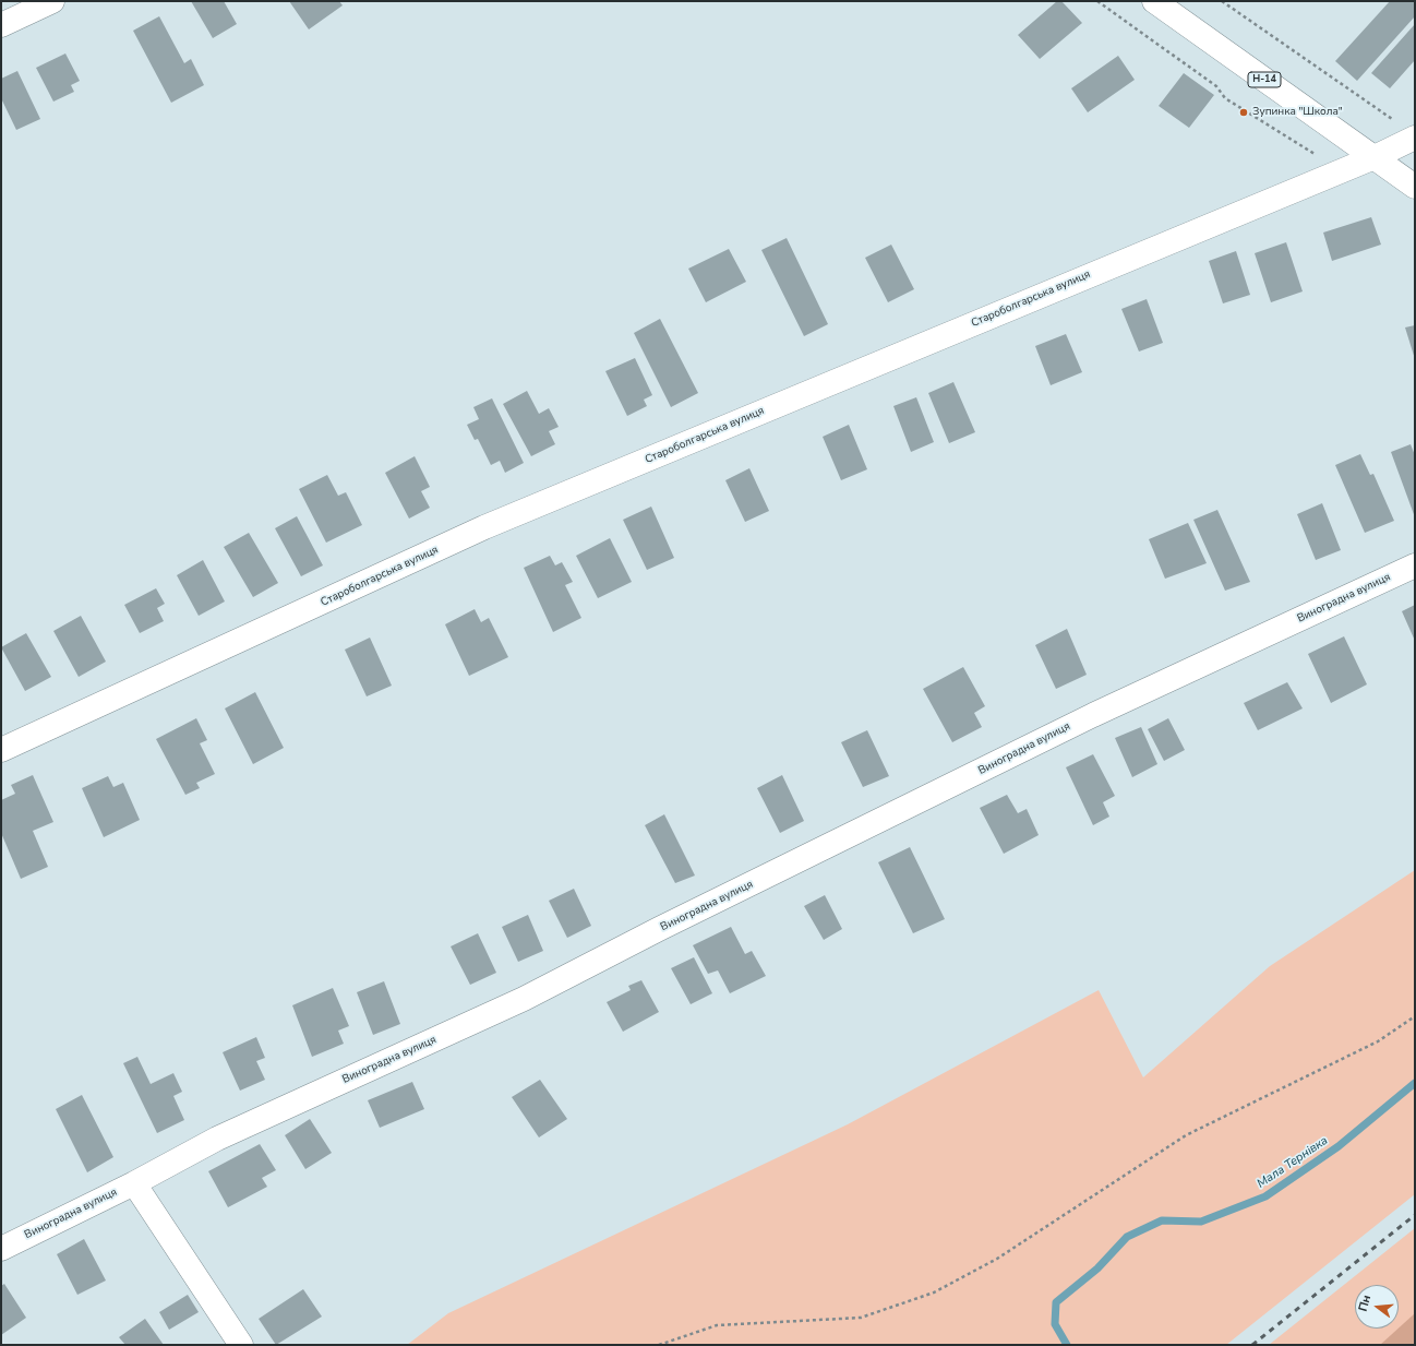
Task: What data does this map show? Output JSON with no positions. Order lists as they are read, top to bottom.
{
  "streets": {
    "street": ["Н-14", "Староболгарська вулиця", "Виноградна вулиця"]
  },
  "crossings": [
    ["Н-14", "Староболгарська вулиця"]
  ],
  "water": ["Мала Тернівка"],
  "places": ["Зупинка \"Школа\""],
  "north": "left"
}
